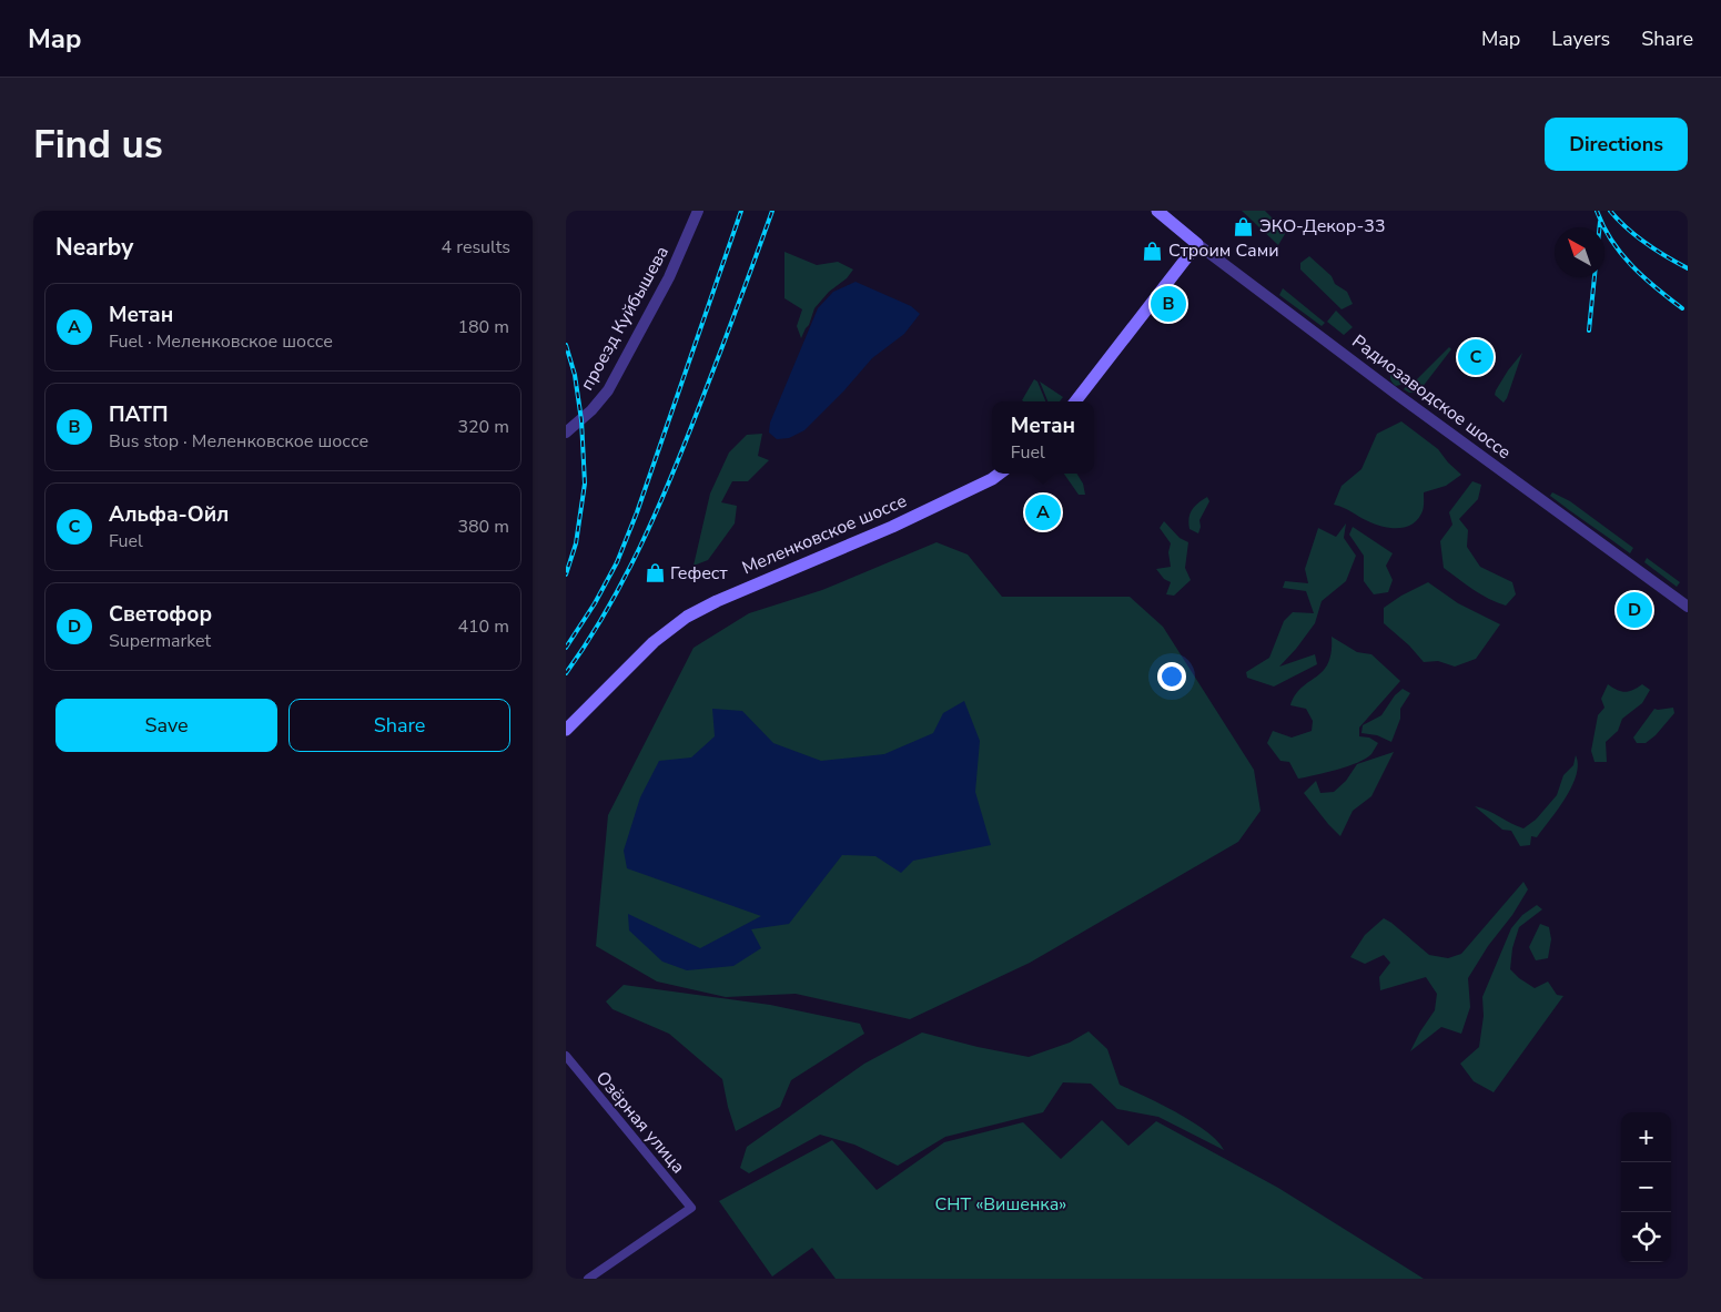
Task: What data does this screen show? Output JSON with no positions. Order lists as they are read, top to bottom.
{
  "streets": {
    "main road": ["Радиозаводское шоссе", "Меленковское шоссе"],
    "street": ["проезд Куйбышева", "Озёрная улица"]
  },
  "parks": ["СНТ «Вишенка»"],
  "places": {
    "shop": ["ЭКО-Декор-33", "Строим Сами", "Гефест"]
  },
  "north": "top left",
  "page": {
    "header": "Map",
    "nav": ["Map", "Layers", "Share"],
    "buttons": [
      "Directions",
      ["Save", "Share"]
    ],
    "title": "Find us",
    "heading": ["Nearby", "4 results"],
    "list": [
      {
        "mark": "A",
        "name": "Метан",
        "note": "Fuel · Меленковское шоссе",
        "value": "180 m"
      },
      {
        "mark": "B",
        "name": "ПАТП",
        "note": "Bus stop · Меленковское шоссе",
        "value": "320 m"
      },
      {
        "mark": "C",
        "name": "Альфа-Ойл",
        "note": "Fuel",
        "value": "380 m"
      },
      {
        "mark": "D",
        "name": "Светофор",
        "note": "Supermarket",
        "value": "410 m"
      }
    ],
    "pins": [
      "B",
      "C",
      "A",
      "D"
    ],
    "popup": ["Метан", "Fuel"],
    "map_buttons": ["+", "−"]
  }
}
